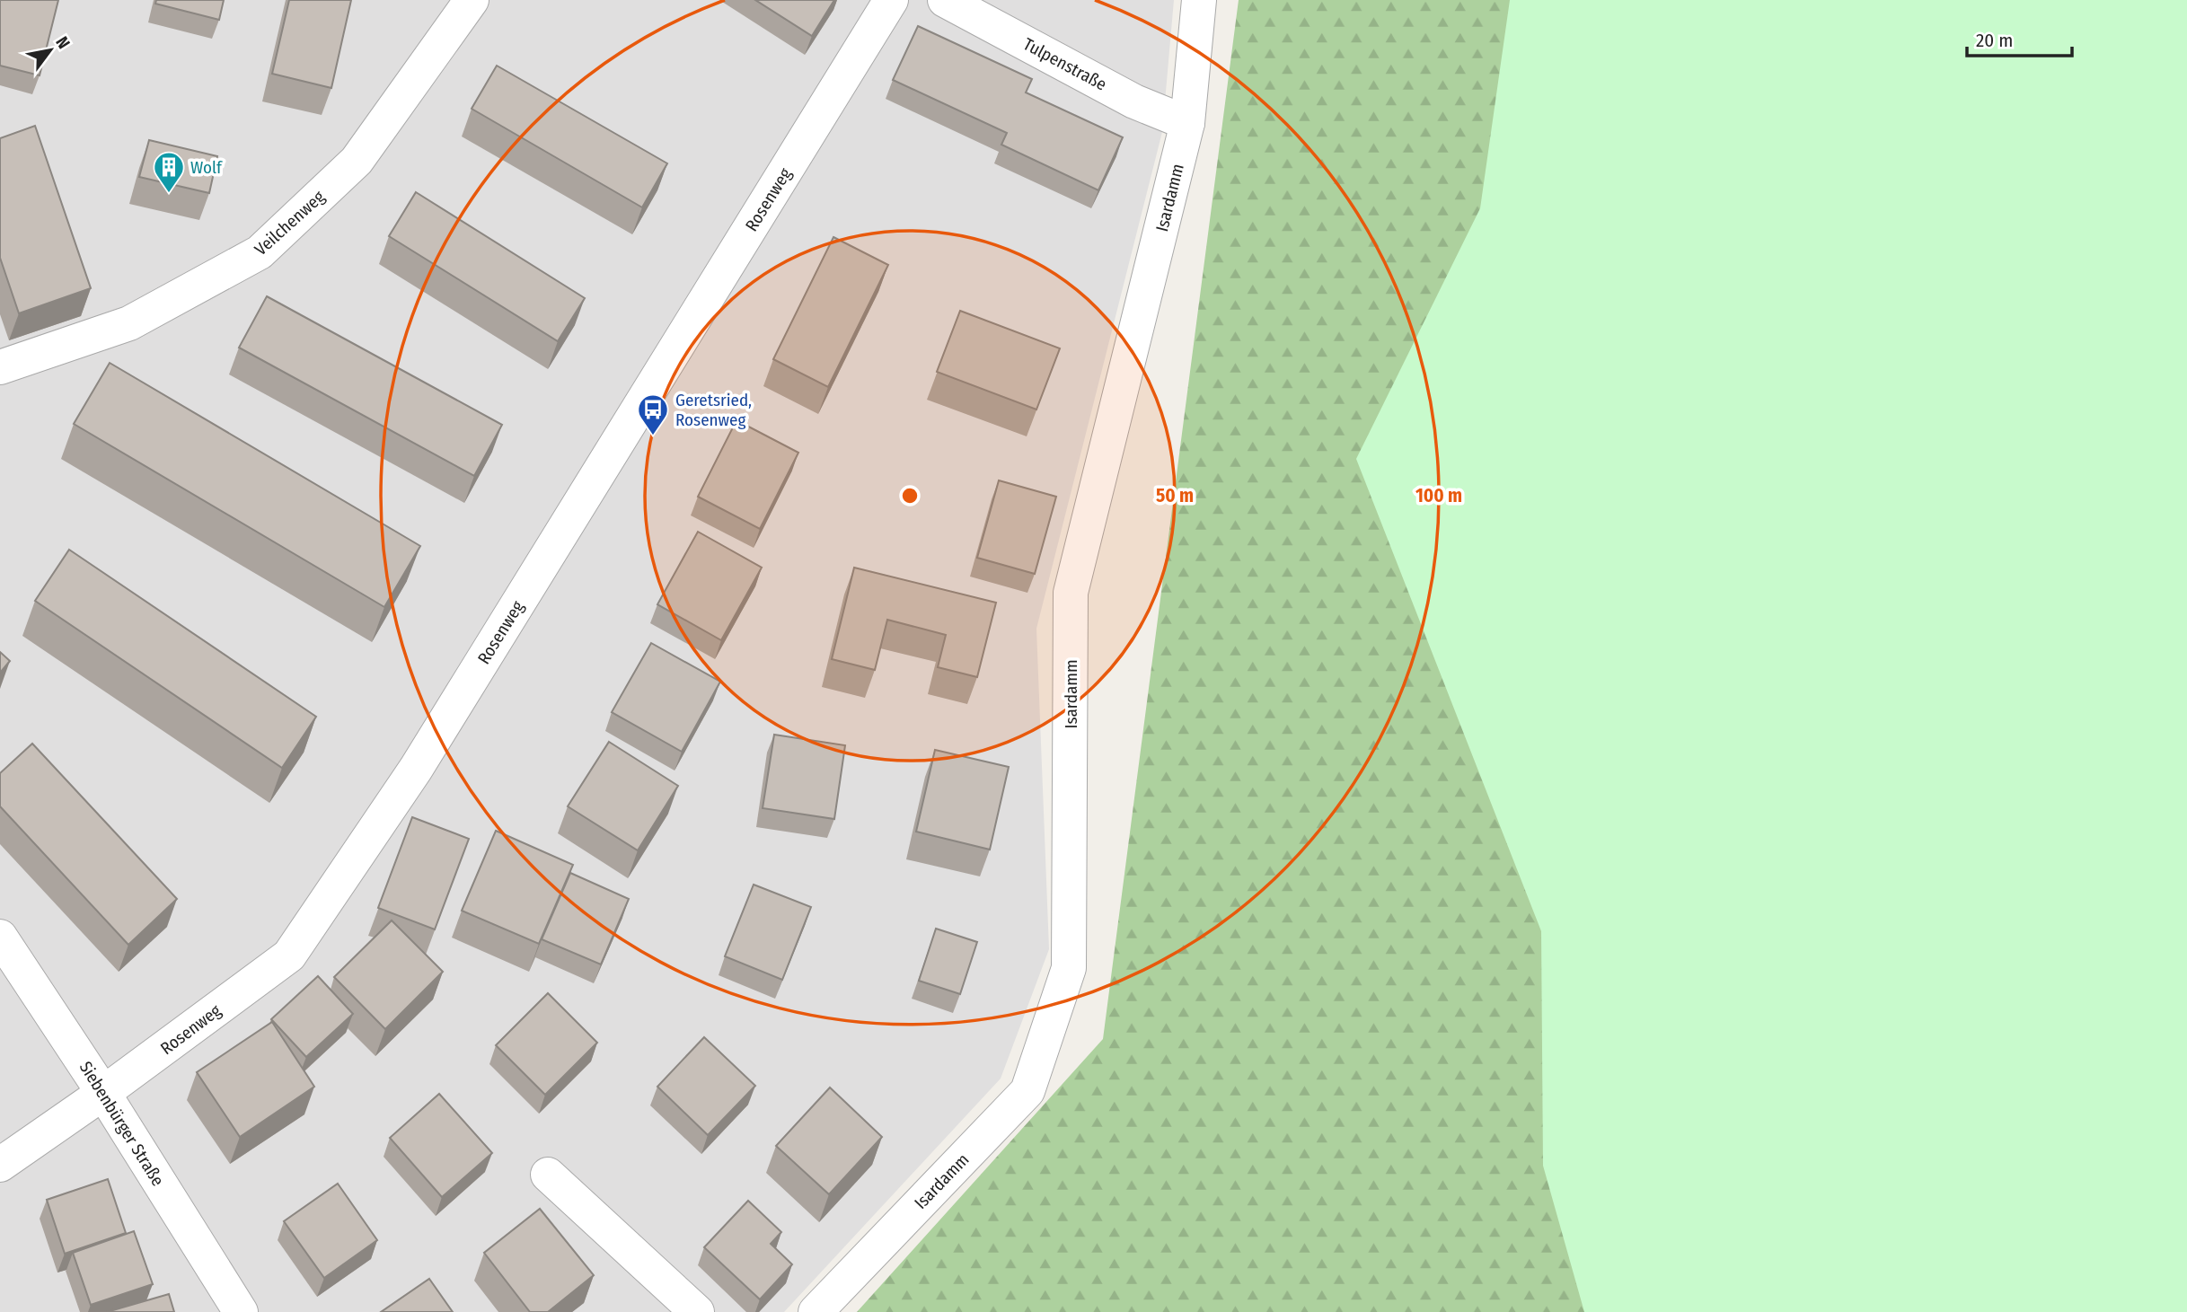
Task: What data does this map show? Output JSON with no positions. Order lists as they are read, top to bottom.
{
  "streets": {
    "street": [
      "Tulpenstraße",
      "Isardamm",
      "Rosenweg",
      "Veilchenweg",
      "Siebenbürger Straße"
    ]
  },
  "crossings": [
    ["Tulpenstraße", "Isardamm"],
    ["Rosenweg", "Siebenbürger Straße"]
  ],
  "places": {
    "building": ["Wolf"],
    "bus stop": ["Geretsried, Rosenweg"]
  },
  "scale_bar": "20 m",
  "north": "top right",
  "rings": ["50 m", "100 m"]
}
